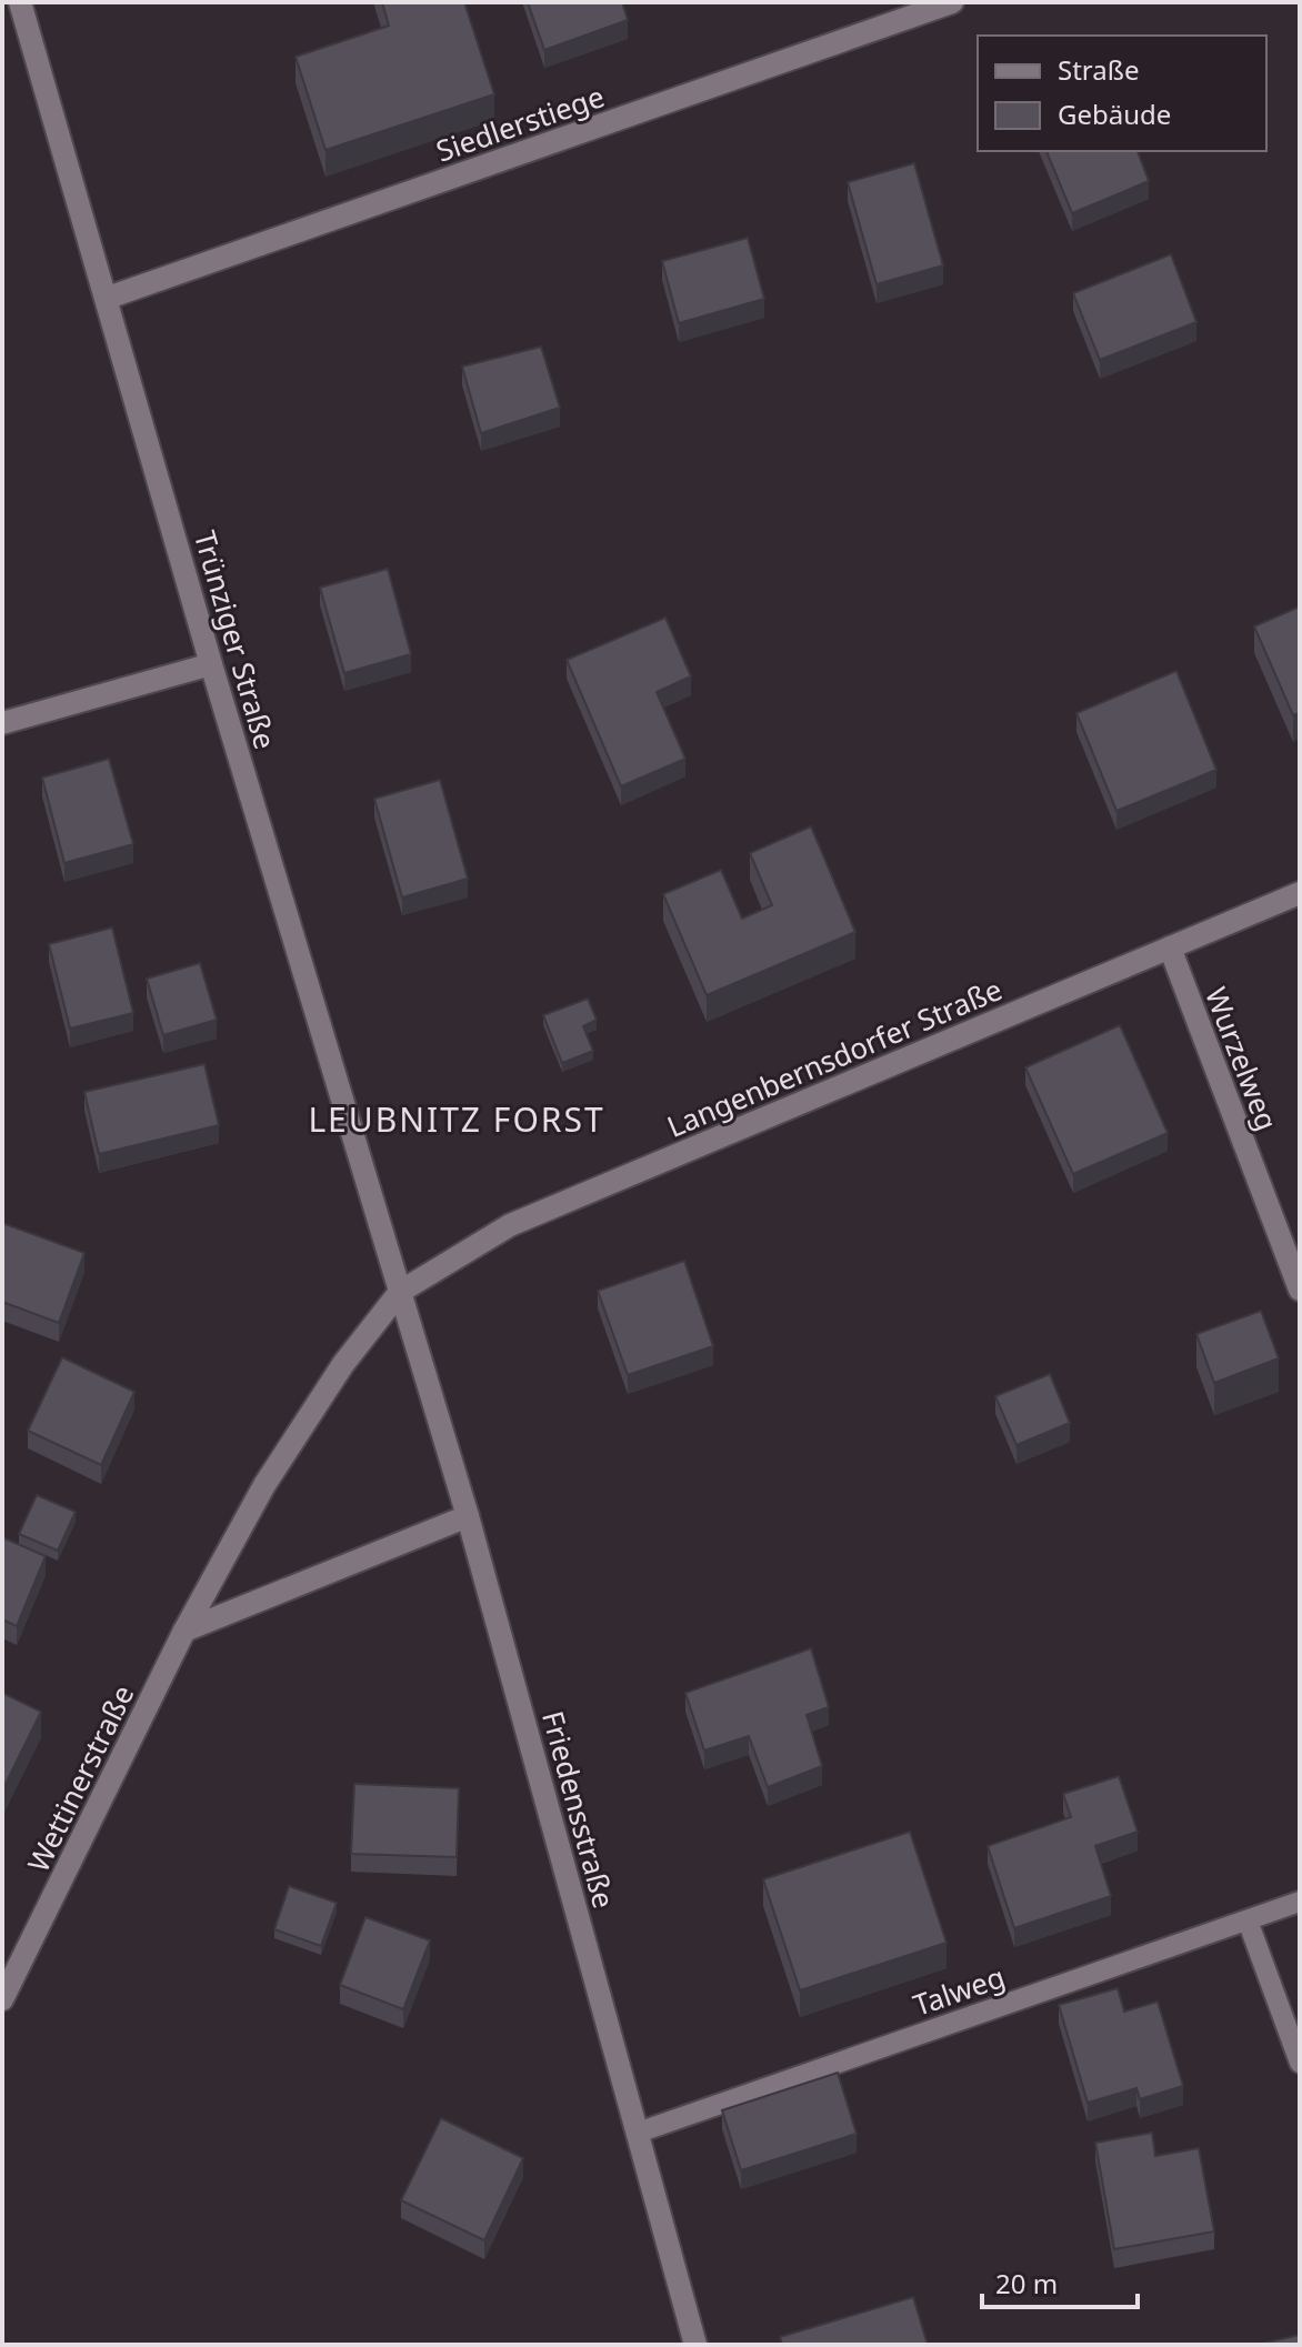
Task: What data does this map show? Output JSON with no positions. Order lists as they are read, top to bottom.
{
  "streets": {
    "street": [
      "Siedlerstiege",
      "Trünziger Straße",
      "Langenbernsdorfer Straße",
      "Wurzelweg",
      "Wettinerstraße",
      "Friedensstraße"
    ],
    "lane": ["Talweg"]
  },
  "crossings": [
    ["Siedlerstiege", "Trünziger Straße"],
    ["Trünziger Straße", "Langenbernsdorfer Straße"],
    ["Trünziger Straße", "Wettinerstraße"],
    ["Trünziger Straße", "Friedensstraße"],
    ["Langenbernsdorfer Straße", "Wurzelweg"],
    ["Langenbernsdorfer Straße", "Wettinerstraße"],
    ["Langenbernsdorfer Straße", "Friedensstraße"],
    ["Wettinerstraße", "Friedensstraße"],
    ["Friedensstraße", "Talweg"]
  ],
  "districts": ["LEUBNITZ FORST"],
  "legend": ["Straße", "Gebäude"],
  "scale_bar": "20 m"
}
